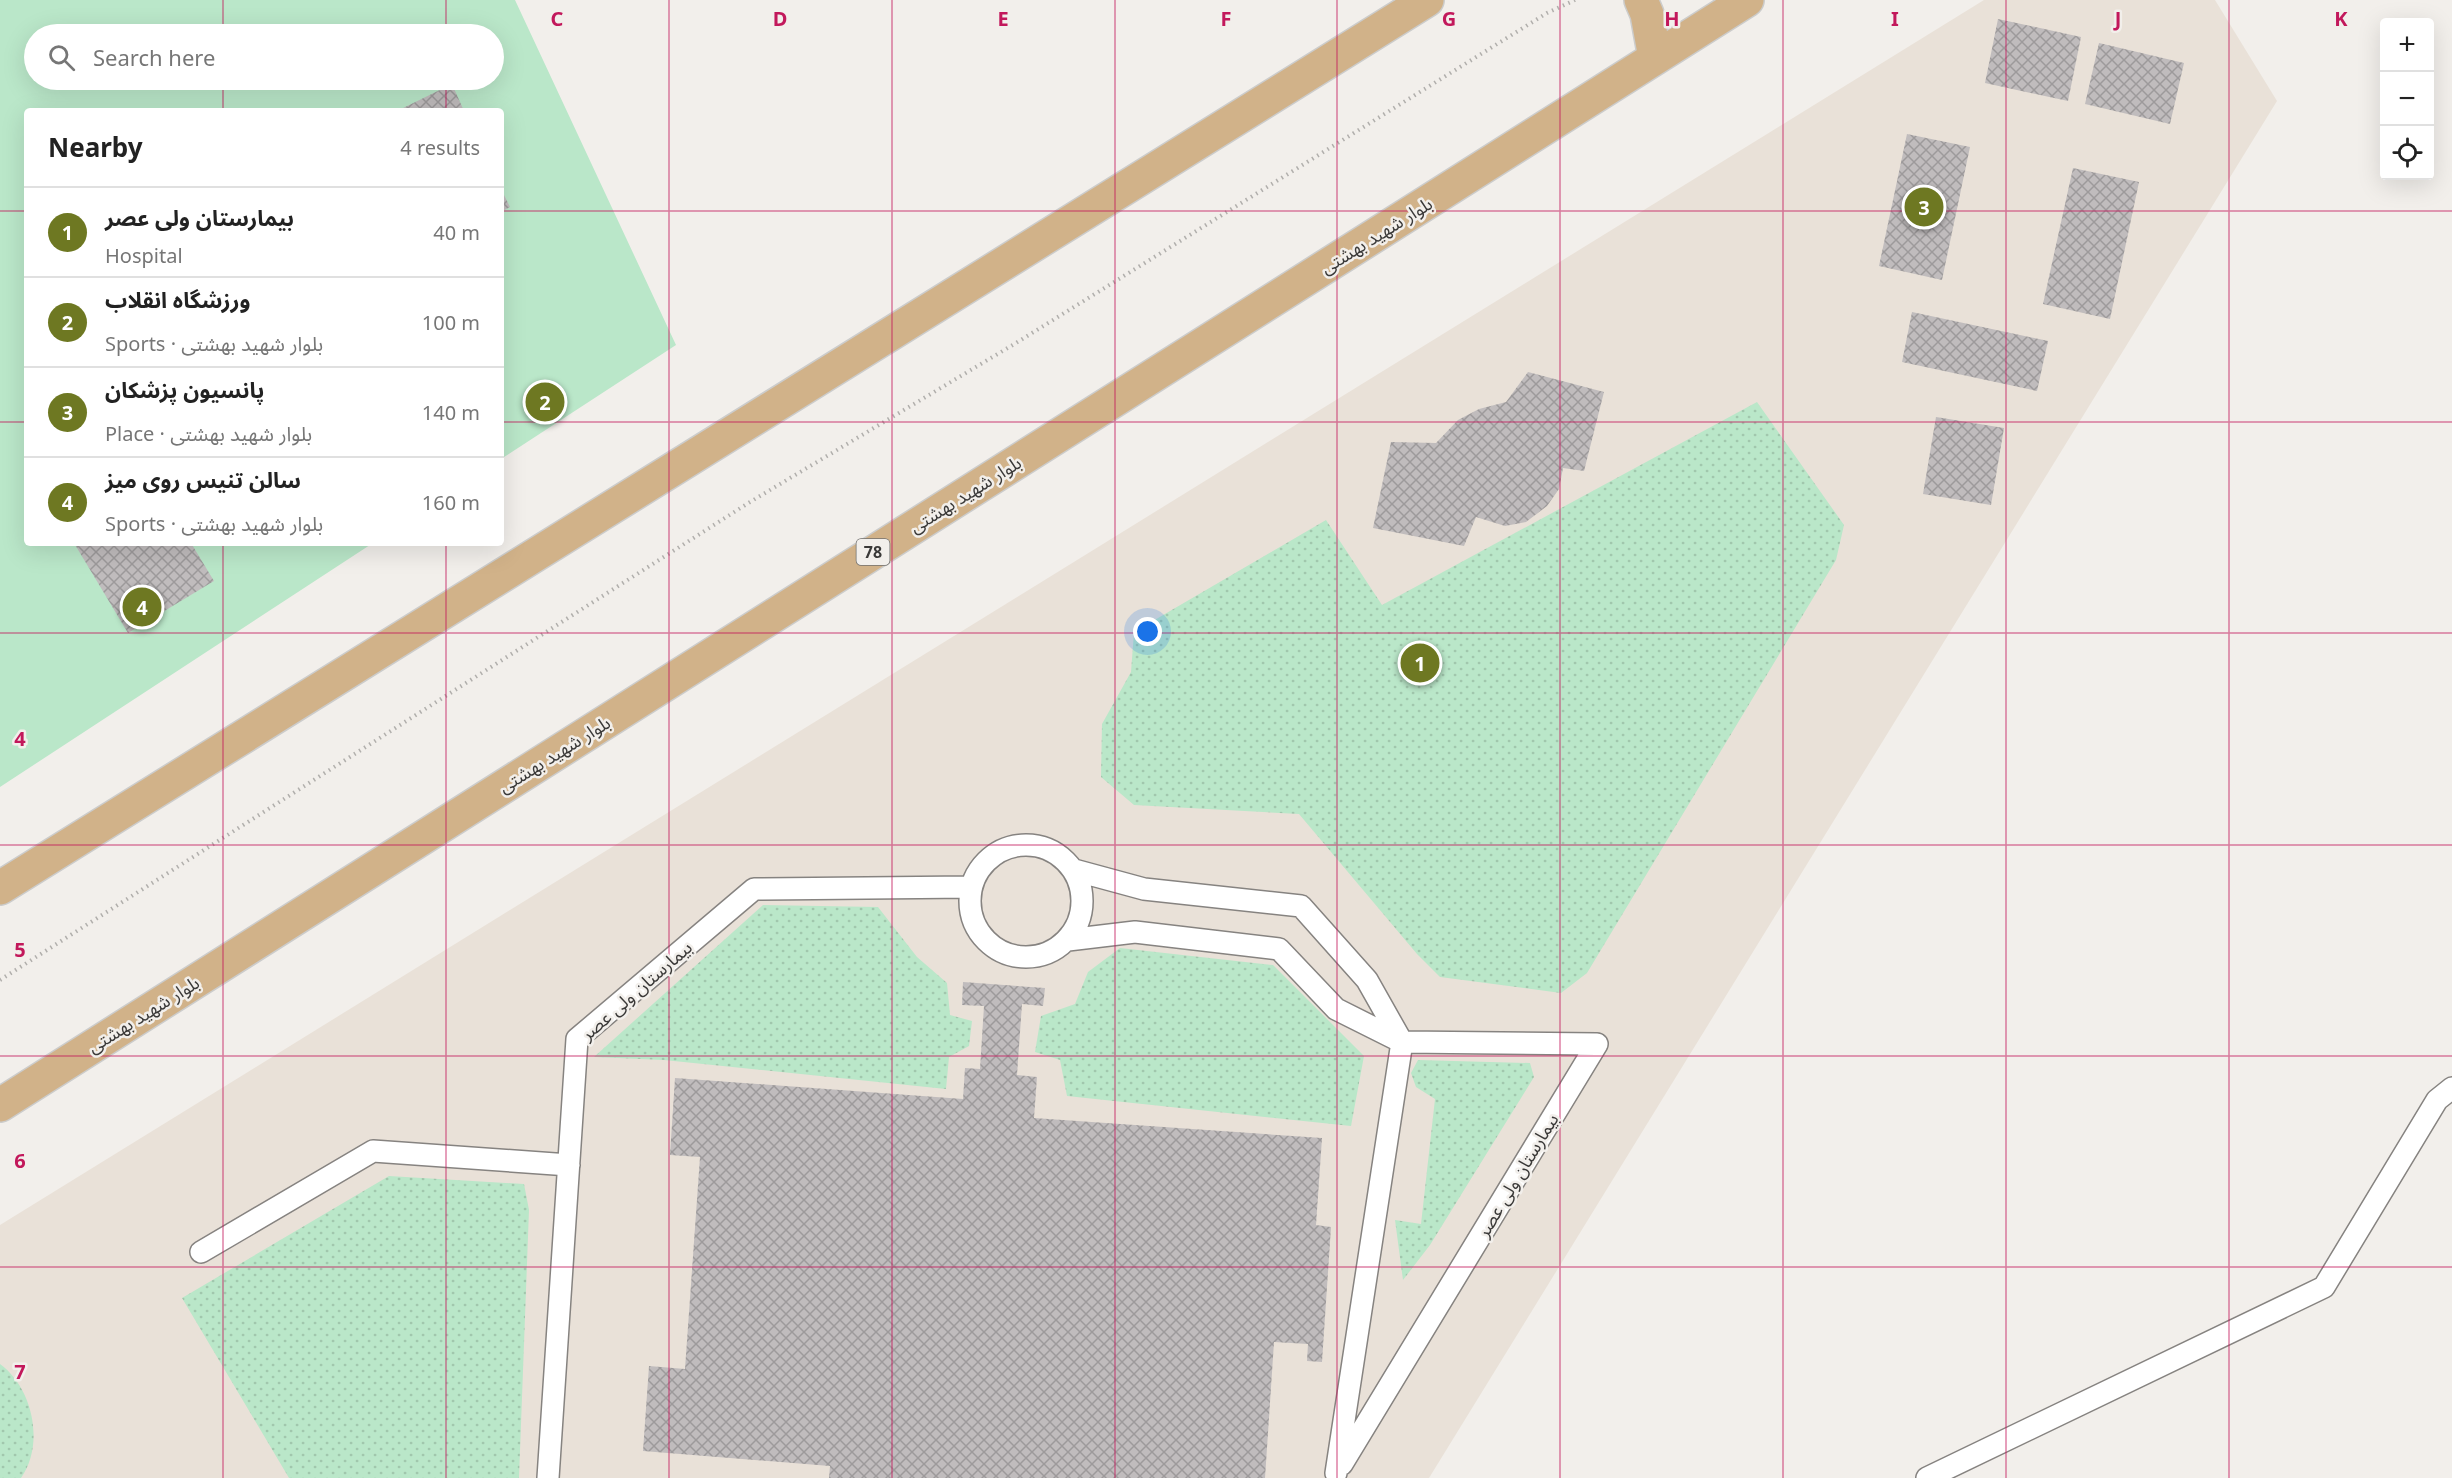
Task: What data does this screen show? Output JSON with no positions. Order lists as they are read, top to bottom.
{
  "streets": {
    "main road": ["بلوار شهید بهشتی", "78"],
    "lane": ["بیمارستان ولی عصر"]
  },
  "page": {
    "map_buttons": ["+", "−"],
    "search": "Search here",
    "heading": ["Nearby", "4 results"],
    "pins": [
      "3",
      "2",
      "4",
      "1"
    ],
    "list": [
      {
        "mark": "1",
        "name": "بیمارستان ولی عصر",
        "note": "Hospital",
        "value": "40 m"
      },
      {
        "mark": "2",
        "name": "ورزشگاه انقلاب",
        "note": "Sports · بلوار شهید بهشتی",
        "value": "100 m"
      },
      {
        "mark": "3",
        "name": "پانسیون پزشکان",
        "note": "Place · بلوار شهید بهشتی",
        "value": "140 m"
      },
      {
        "mark": "4",
        "name": "سالن تنیس روی میز",
        "note": "Sports · بلوار شهید بهشتی",
        "value": "160 m"
      }
    ]
  },
  "grid": {
    "columns": [
      "C",
      "D",
      "E",
      "F",
      "G",
      "H",
      "I",
      "J",
      "K"
    ],
    "rows": [
      "4",
      "5",
      "6",
      "7"
    ]
  }
}
